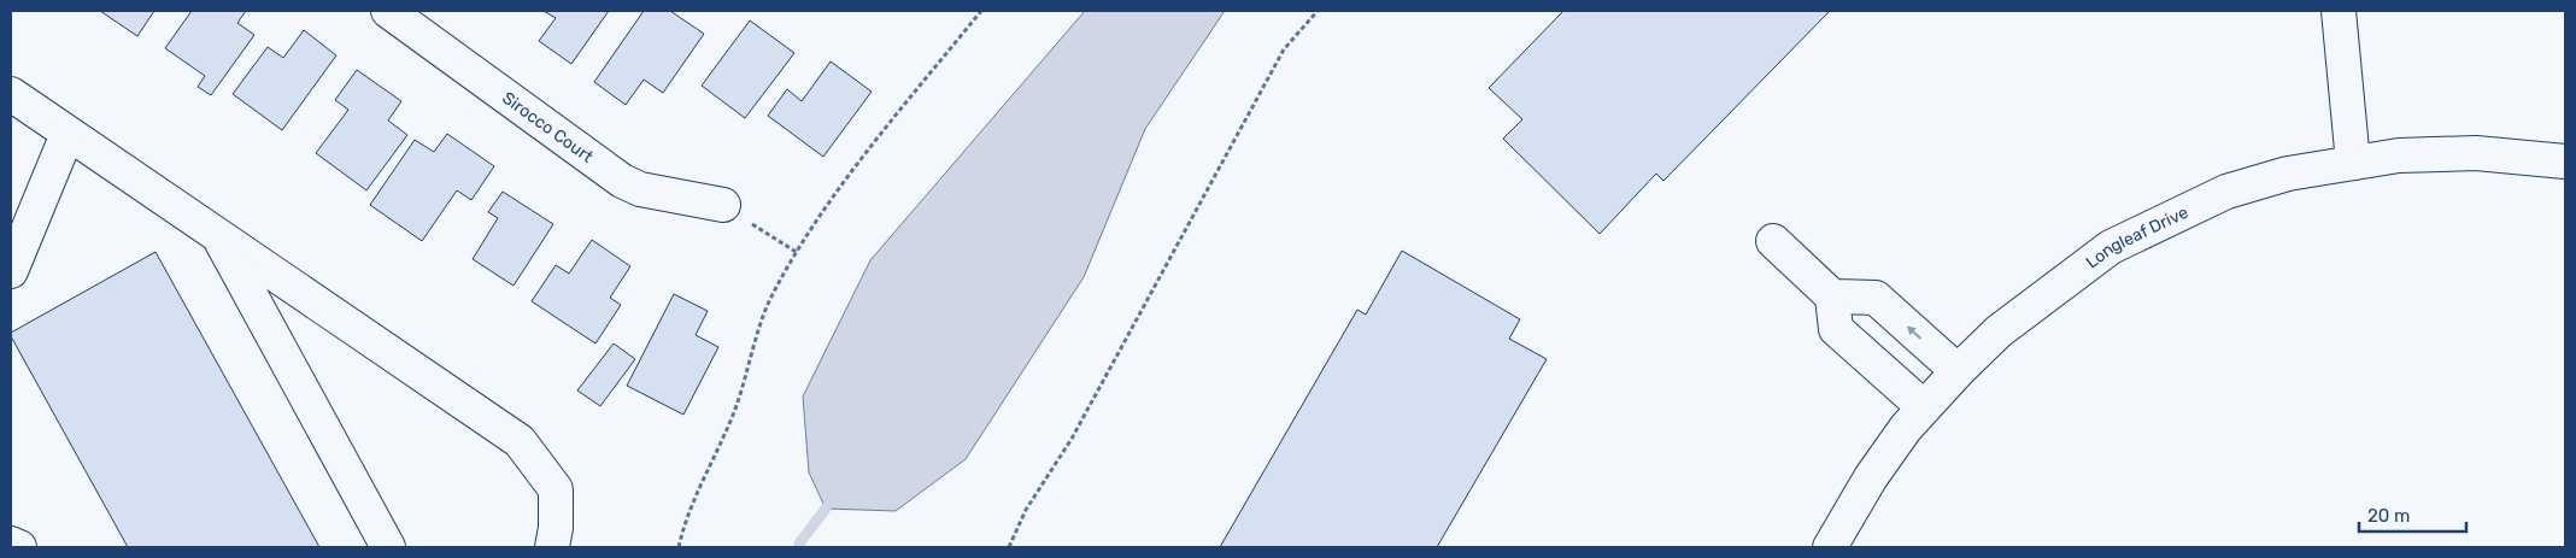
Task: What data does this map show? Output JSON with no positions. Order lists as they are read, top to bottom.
{
  "streets": {
    "street": ["Sirocco Court", "Longleaf Drive"]
  },
  "scale_bar": "20 m"
}
